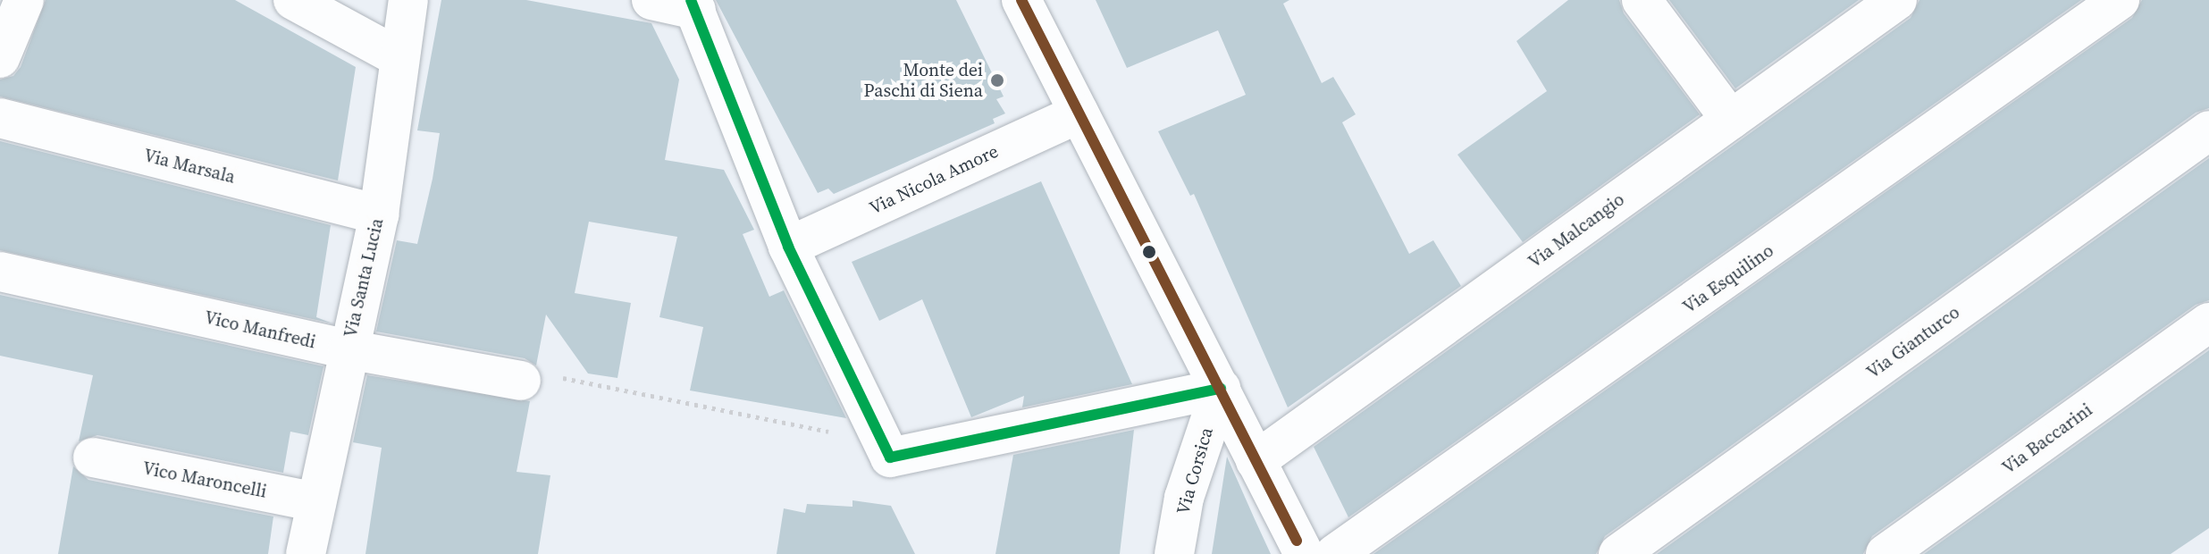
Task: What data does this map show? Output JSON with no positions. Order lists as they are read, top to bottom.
{
  "streets": {
    "street": [
      "Via Marsala",
      "Via Nicola Amore",
      "Via Malcangio",
      "Via Santa Lucia",
      "Via Esquilino",
      "Vico Manfredi",
      "Via Gianturco",
      "Via Baccarini",
      "Via Corsica",
      "Vico Maroncelli"
    ]
  },
  "crossings": [
    ["Via Marsala", "Via Santa Lucia"],
    ["Via Santa Lucia", "Vico Manfredi"],
    ["Via Santa Lucia", "Vico Maroncelli"]
  ],
  "places": ["Monte dei Paschi di Siena"]
}
